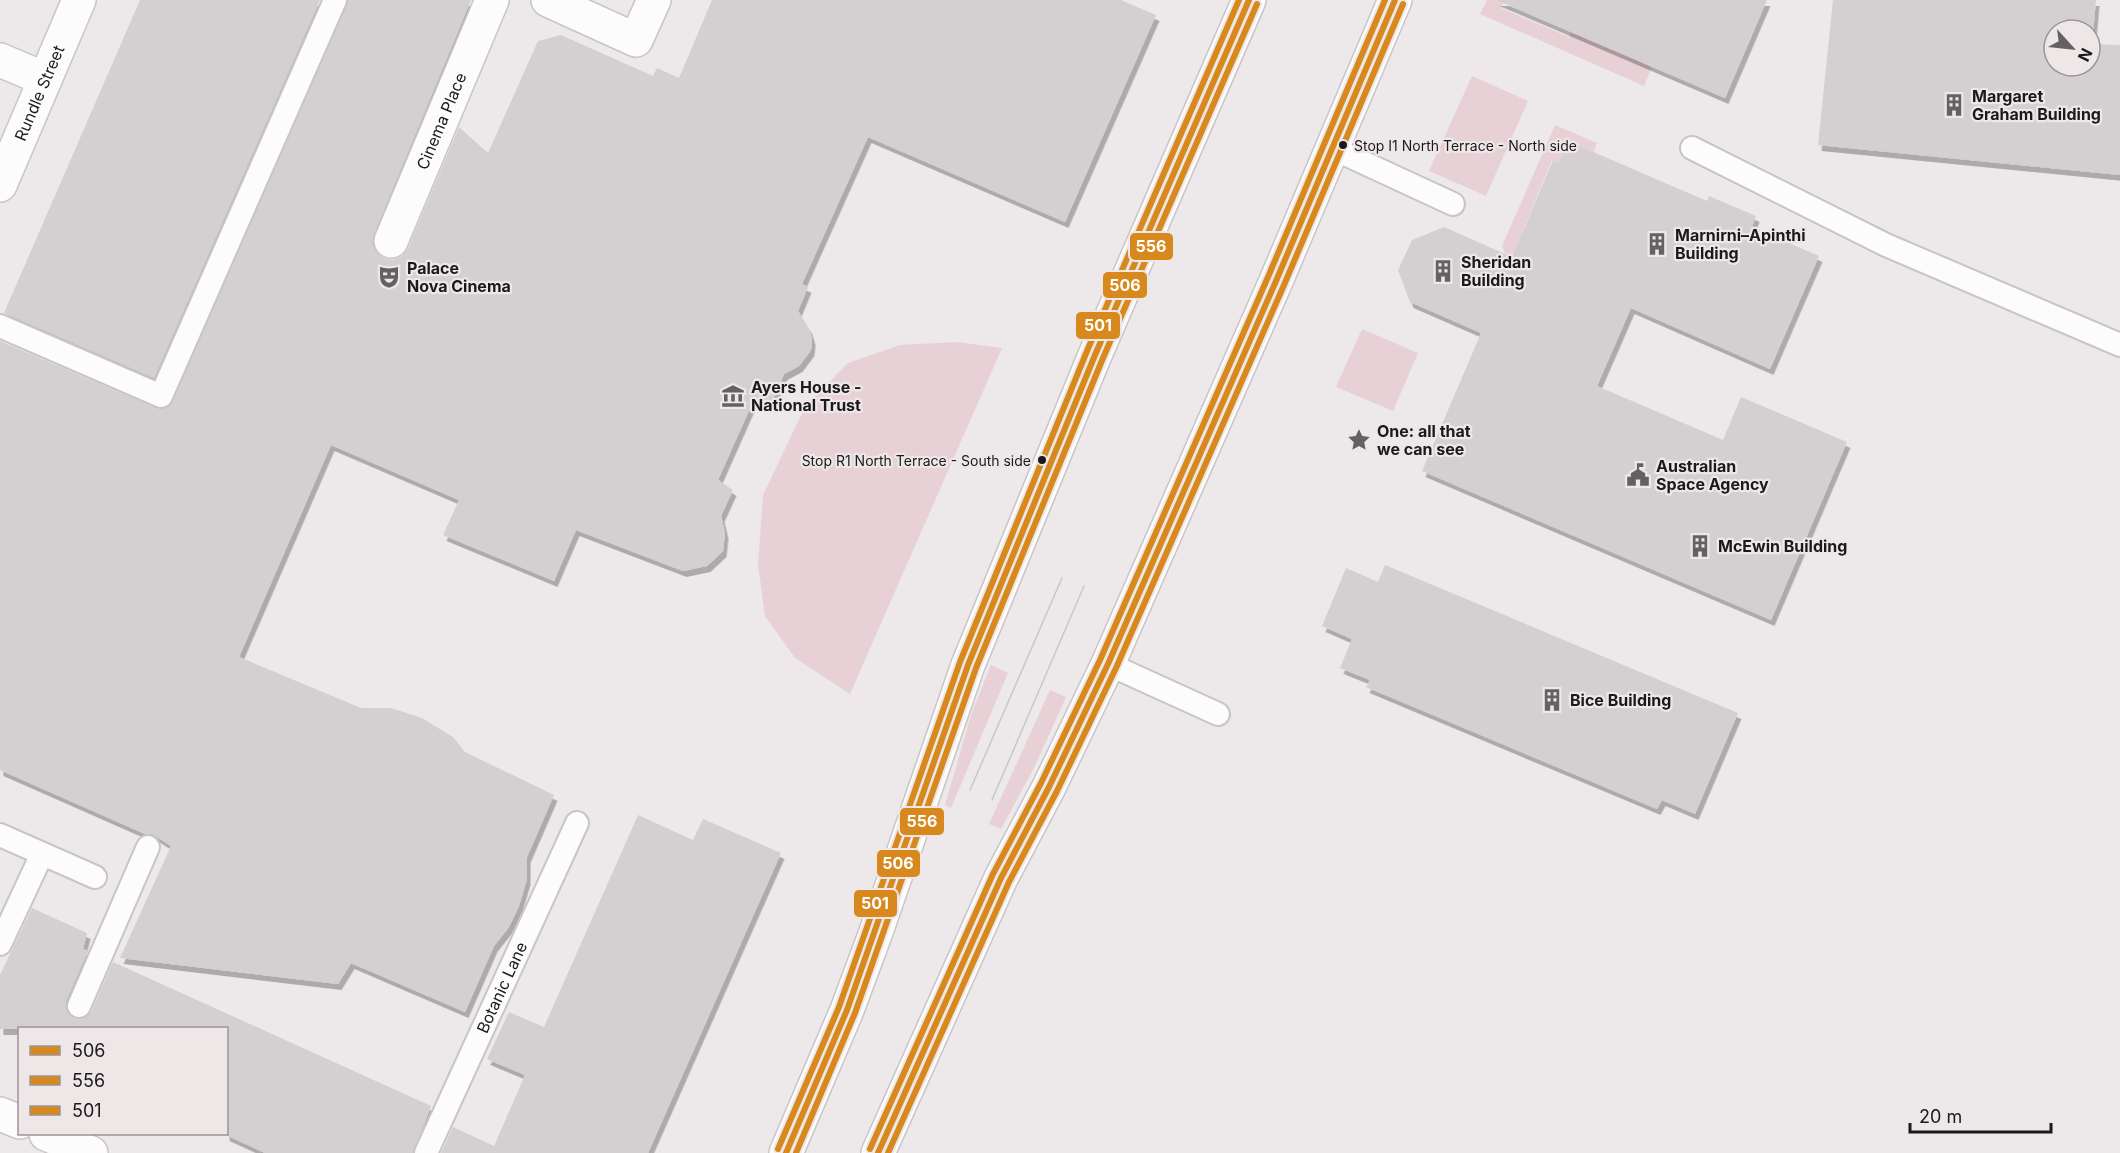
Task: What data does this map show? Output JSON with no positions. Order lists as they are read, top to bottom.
{
  "streets": {
    "main road": ["Rundle Street", "Cinema Place"],
    "lane": ["Botanic Lane"]
  },
  "places": {
    "building": [
      "Margaret Graham Building",
      "Marnirni–Apinthi Building",
      "Sheridan Building",
      "McEwin Building",
      "Bice Building"
    ],
    "other": ["Stop I1 North Terrace - North side", "Stop R1 North Terrace - South side"],
    "theatre": ["Palace Nova Cinema"],
    "museum": ["Ayers House - National Trust"],
    "place": ["One: all that we can see"],
    "public building": ["Australian Space Agency"]
  },
  "lines": ["transit line 506", "transit line 501", "transit line 556"],
  "legend": ["506", "556", "501"],
  "scale_bar": "20 m",
  "north": "bottom right"
}
